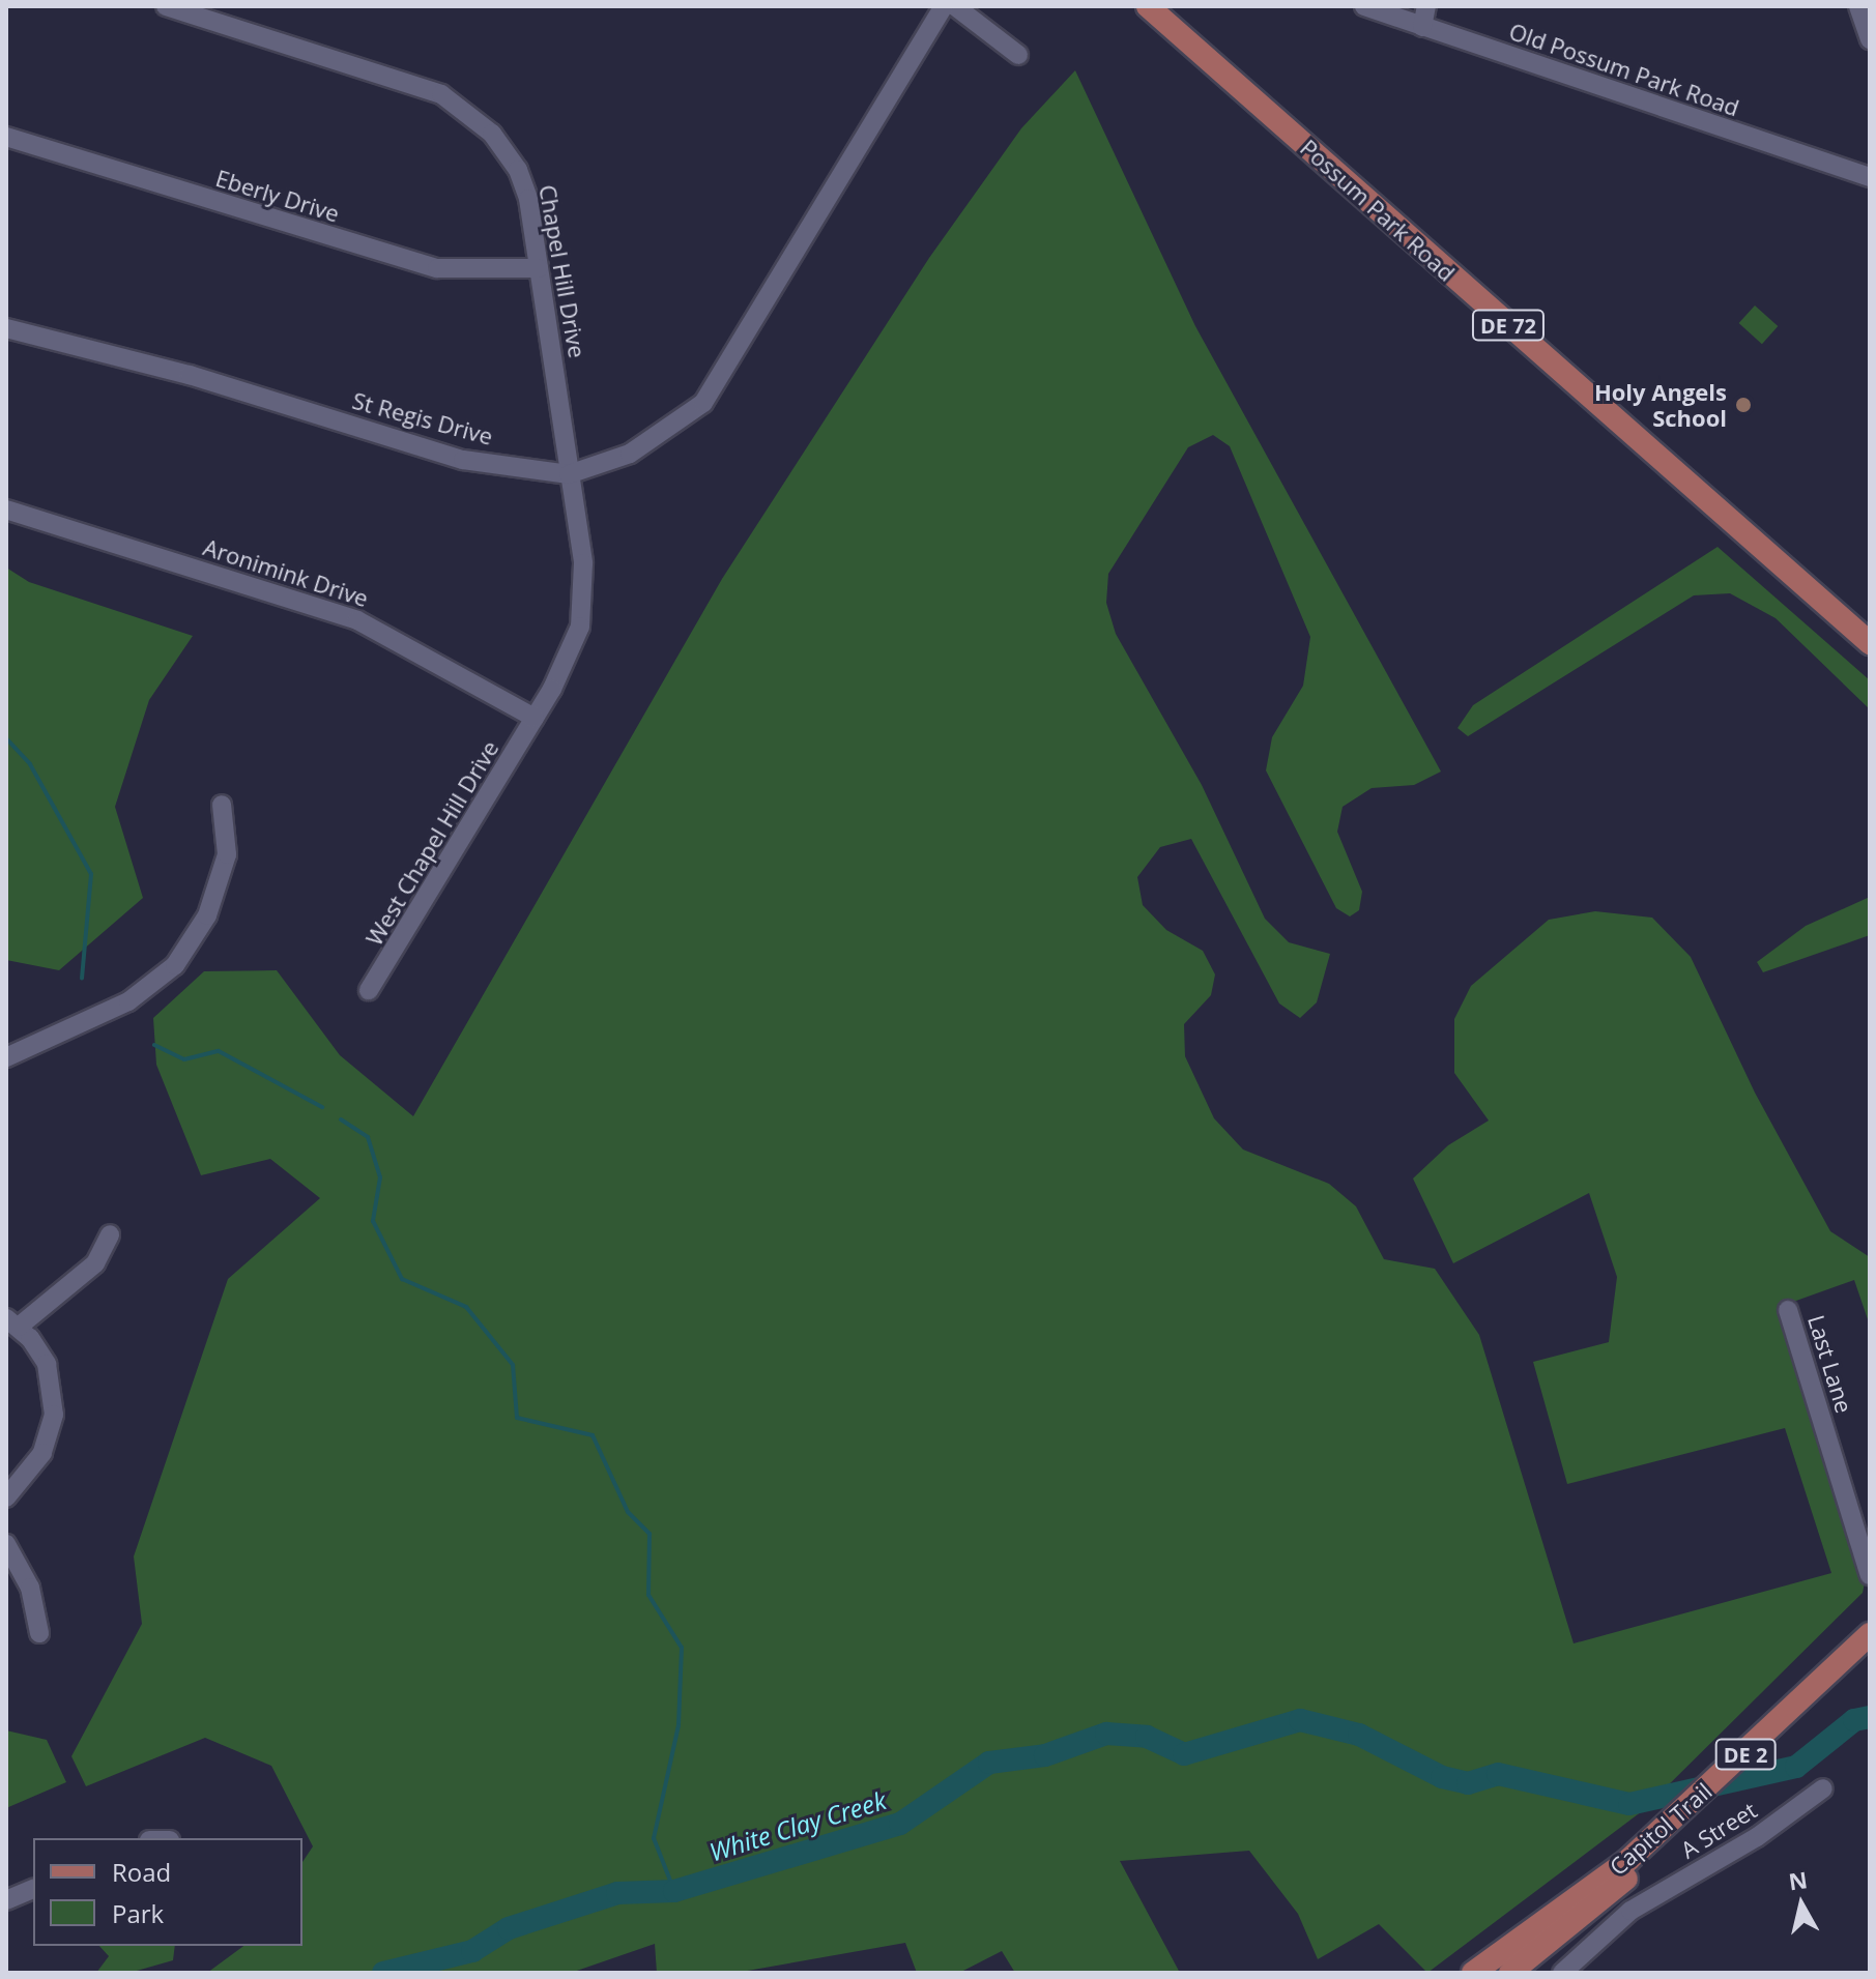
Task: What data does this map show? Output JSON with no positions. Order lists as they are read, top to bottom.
{
  "streets": {
    "main road": [
      "Possum Park Road",
      "DE 72",
      "DE 2",
      "Capitol Trail"
    ],
    "street": [
      "Old Possum Park Road",
      "Eberly Drive",
      "Chapel Hill Drive",
      "St Regis Drive",
      "Aronimink Drive",
      "West Chapel Hill Drive",
      "Last Lane",
      "A Street"
    ]
  },
  "crossings": [
    ["Eberly Drive", "Chapel Hill Drive"],
    ["Chapel Hill Drive", "St Regis Drive"],
    ["Chapel Hill Drive", "Aronimink Drive"],
    ["Chapel Hill Drive", "West Chapel Hill Drive"],
    ["Aronimink Drive", "West Chapel Hill Drive"]
  ],
  "water": ["White Clay Creek"],
  "places": ["Holy Angels School"],
  "legend": ["Road", "Park"],
  "north": "top"
}
